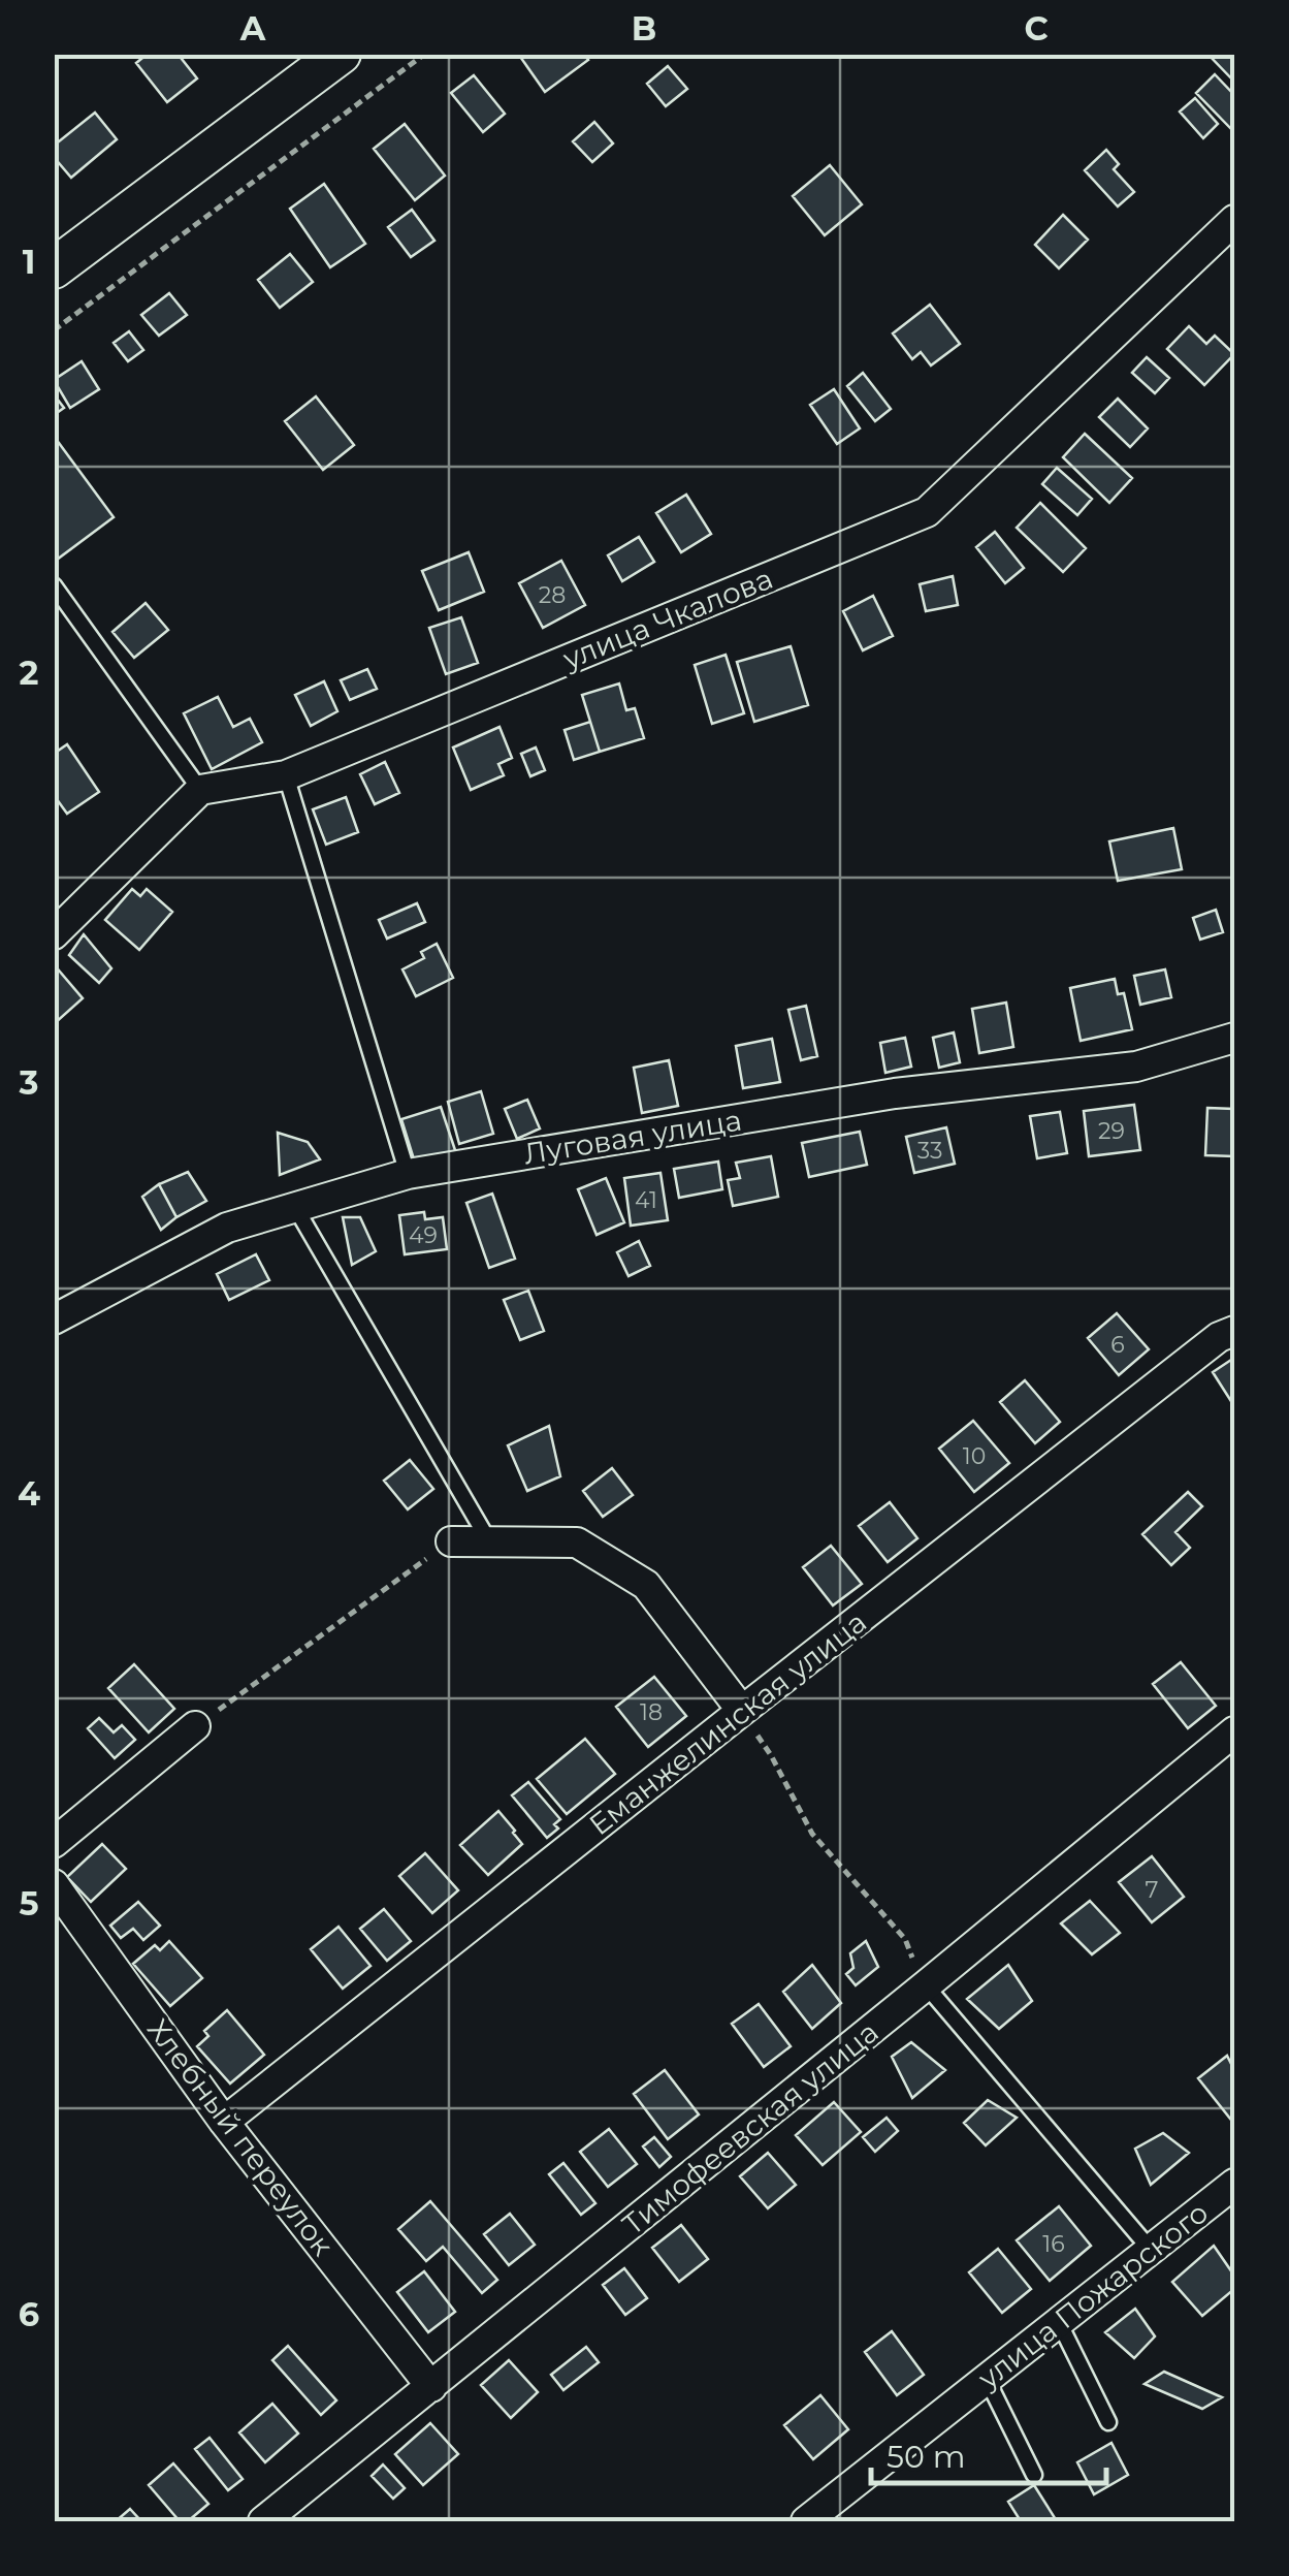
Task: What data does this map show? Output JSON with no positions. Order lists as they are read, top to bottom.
{
  "streets": {
    "street": [
      "улица Чкалова",
      "Луговая улица",
      "Еманжелинская улица",
      "Тимофеевская улица",
      "Хлебный переулок",
      "улица Пожарского"
    ]
  },
  "crossings": [
    ["Еманжелинская улица", "Хлебный переулок"],
    ["Тимофеевская улица", "Хлебный переулок"]
  ],
  "house_numbers": [
    "28",
    "29",
    "33",
    "41",
    "49",
    "6",
    "10",
    "18",
    "7",
    "16"
  ],
  "scale_bar": "50 m",
  "grid": {
    "columns": ["A", "B", "C"],
    "rows": [
      "1",
      "2",
      "3",
      "4",
      "5",
      "6"
    ]
  }
}
